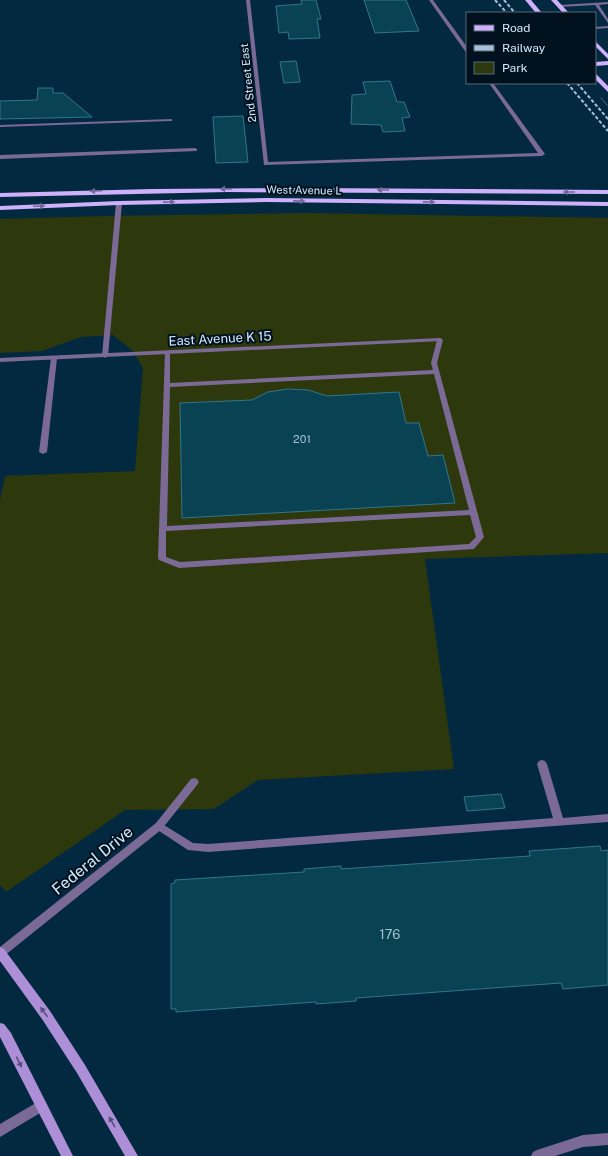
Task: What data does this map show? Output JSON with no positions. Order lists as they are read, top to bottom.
{
  "streets": {
    "main road": ["West Avenue L"],
    "street": ["2nd Street East", "East Avenue K 15", "Federal Drive"]
  },
  "house_numbers": ["201", "176"],
  "legend": ["Road", "Railway", "Park"]
}
